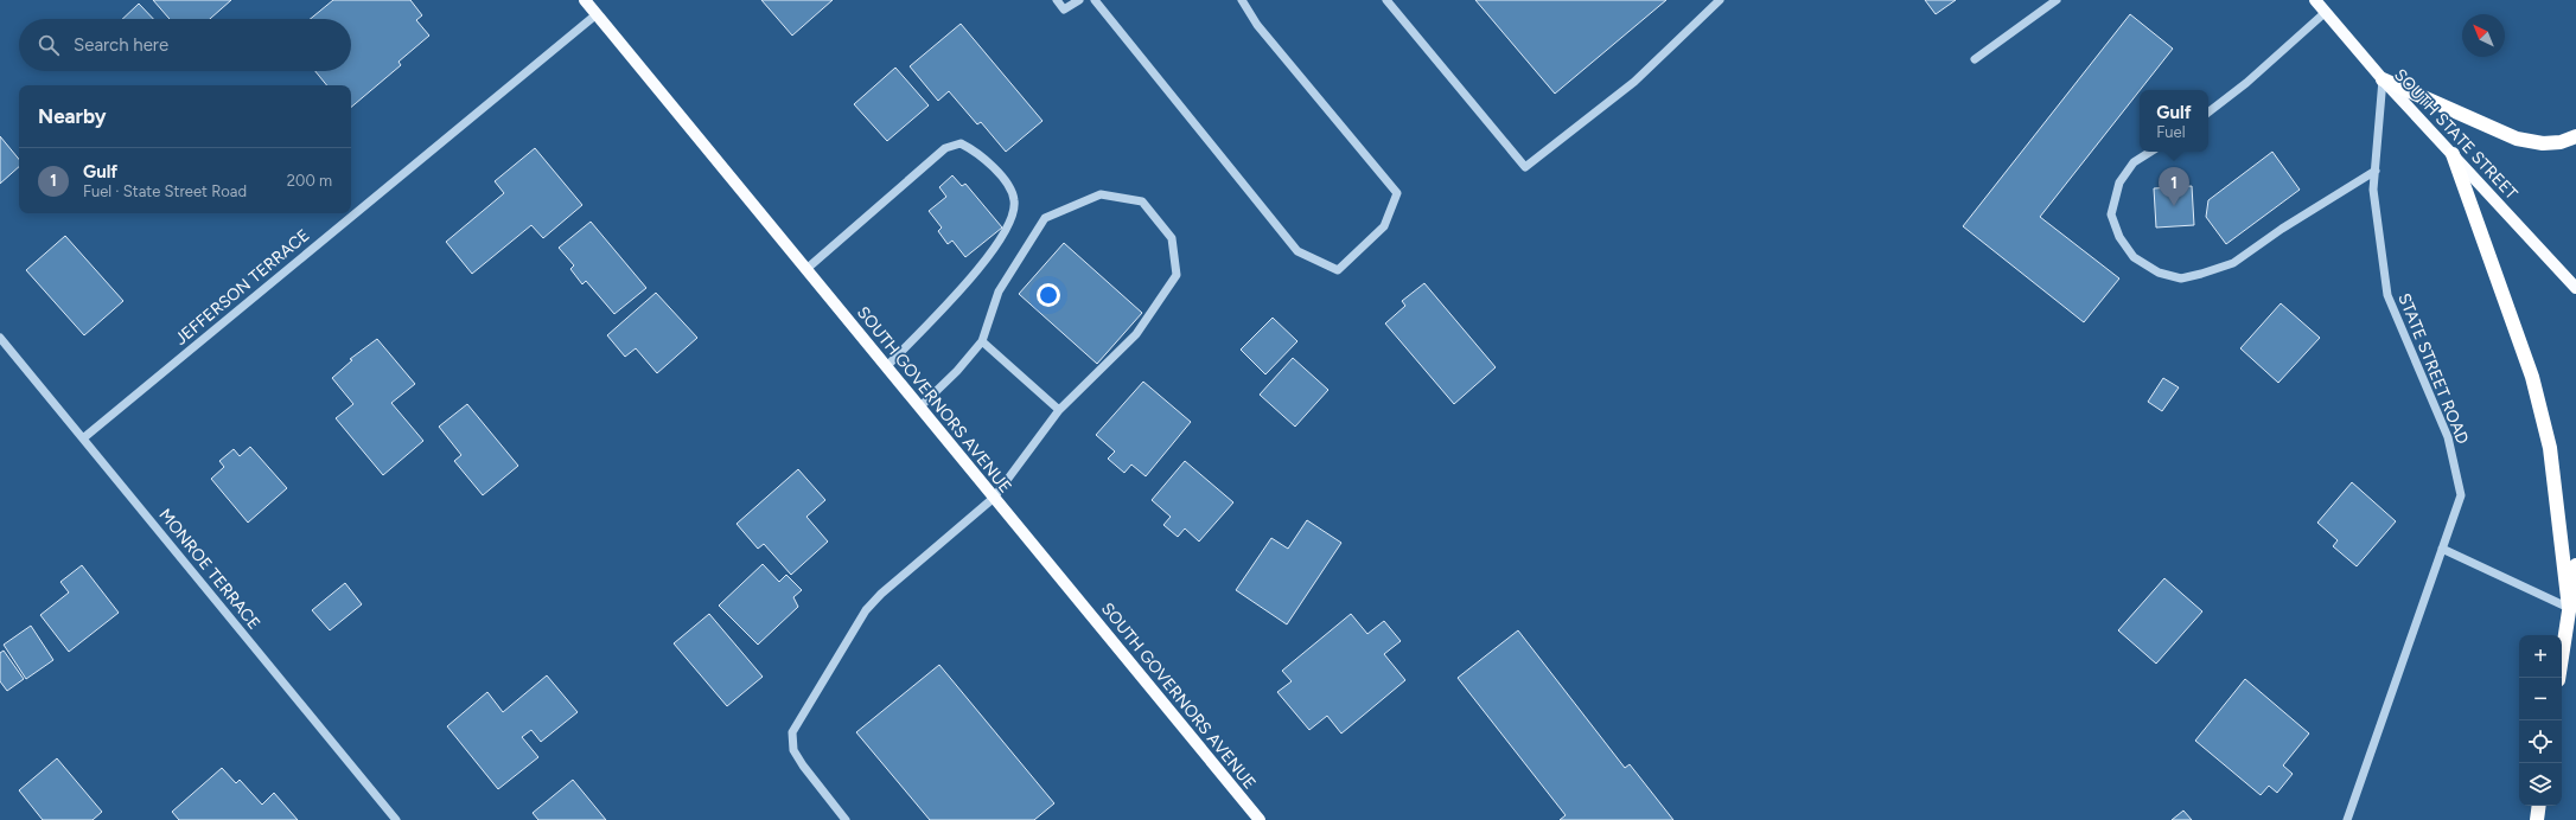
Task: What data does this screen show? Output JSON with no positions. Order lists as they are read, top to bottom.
{
  "streets": {
    "main road": ["SOUTH STATE STREET", "SOUTH GOVERNORS AVENUE"],
    "street": ["JEFFERSON TERRACE", "STATE STREET ROAD", "MONROE TERRACE"]
  },
  "crossings": [
    ["SOUTH STATE STREET", "STATE STREET ROAD"],
    ["JEFFERSON TERRACE", "SOUTH GOVERNORS AVENUE"],
    ["JEFFERSON TERRACE", "MONROE TERRACE"]
  ],
  "north": "top left",
  "page": {
    "search": "Search here",
    "heading": "Nearby",
    "popup": ["Gulf", "Fuel"],
    "list": [
      {
        "mark": "1",
        "name": "Gulf",
        "note": "Fuel · State Street Road",
        "value": "200 m"
      }
    ],
    "pins": "1",
    "map_buttons": ["+", "−"]
  }
}
